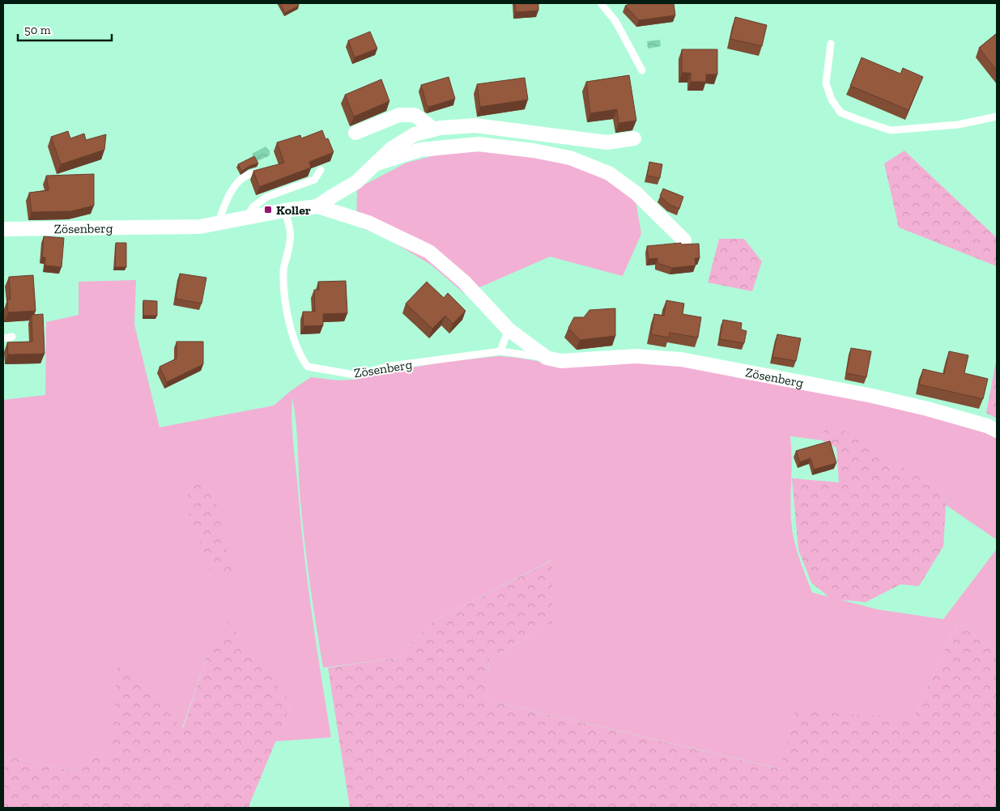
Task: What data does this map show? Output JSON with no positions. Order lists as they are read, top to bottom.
{
  "streets": {
    "street": ["Zösenberg"]
  },
  "places": {
    "transit": ["Koller"]
  },
  "scale_bar": "50 m"
}
